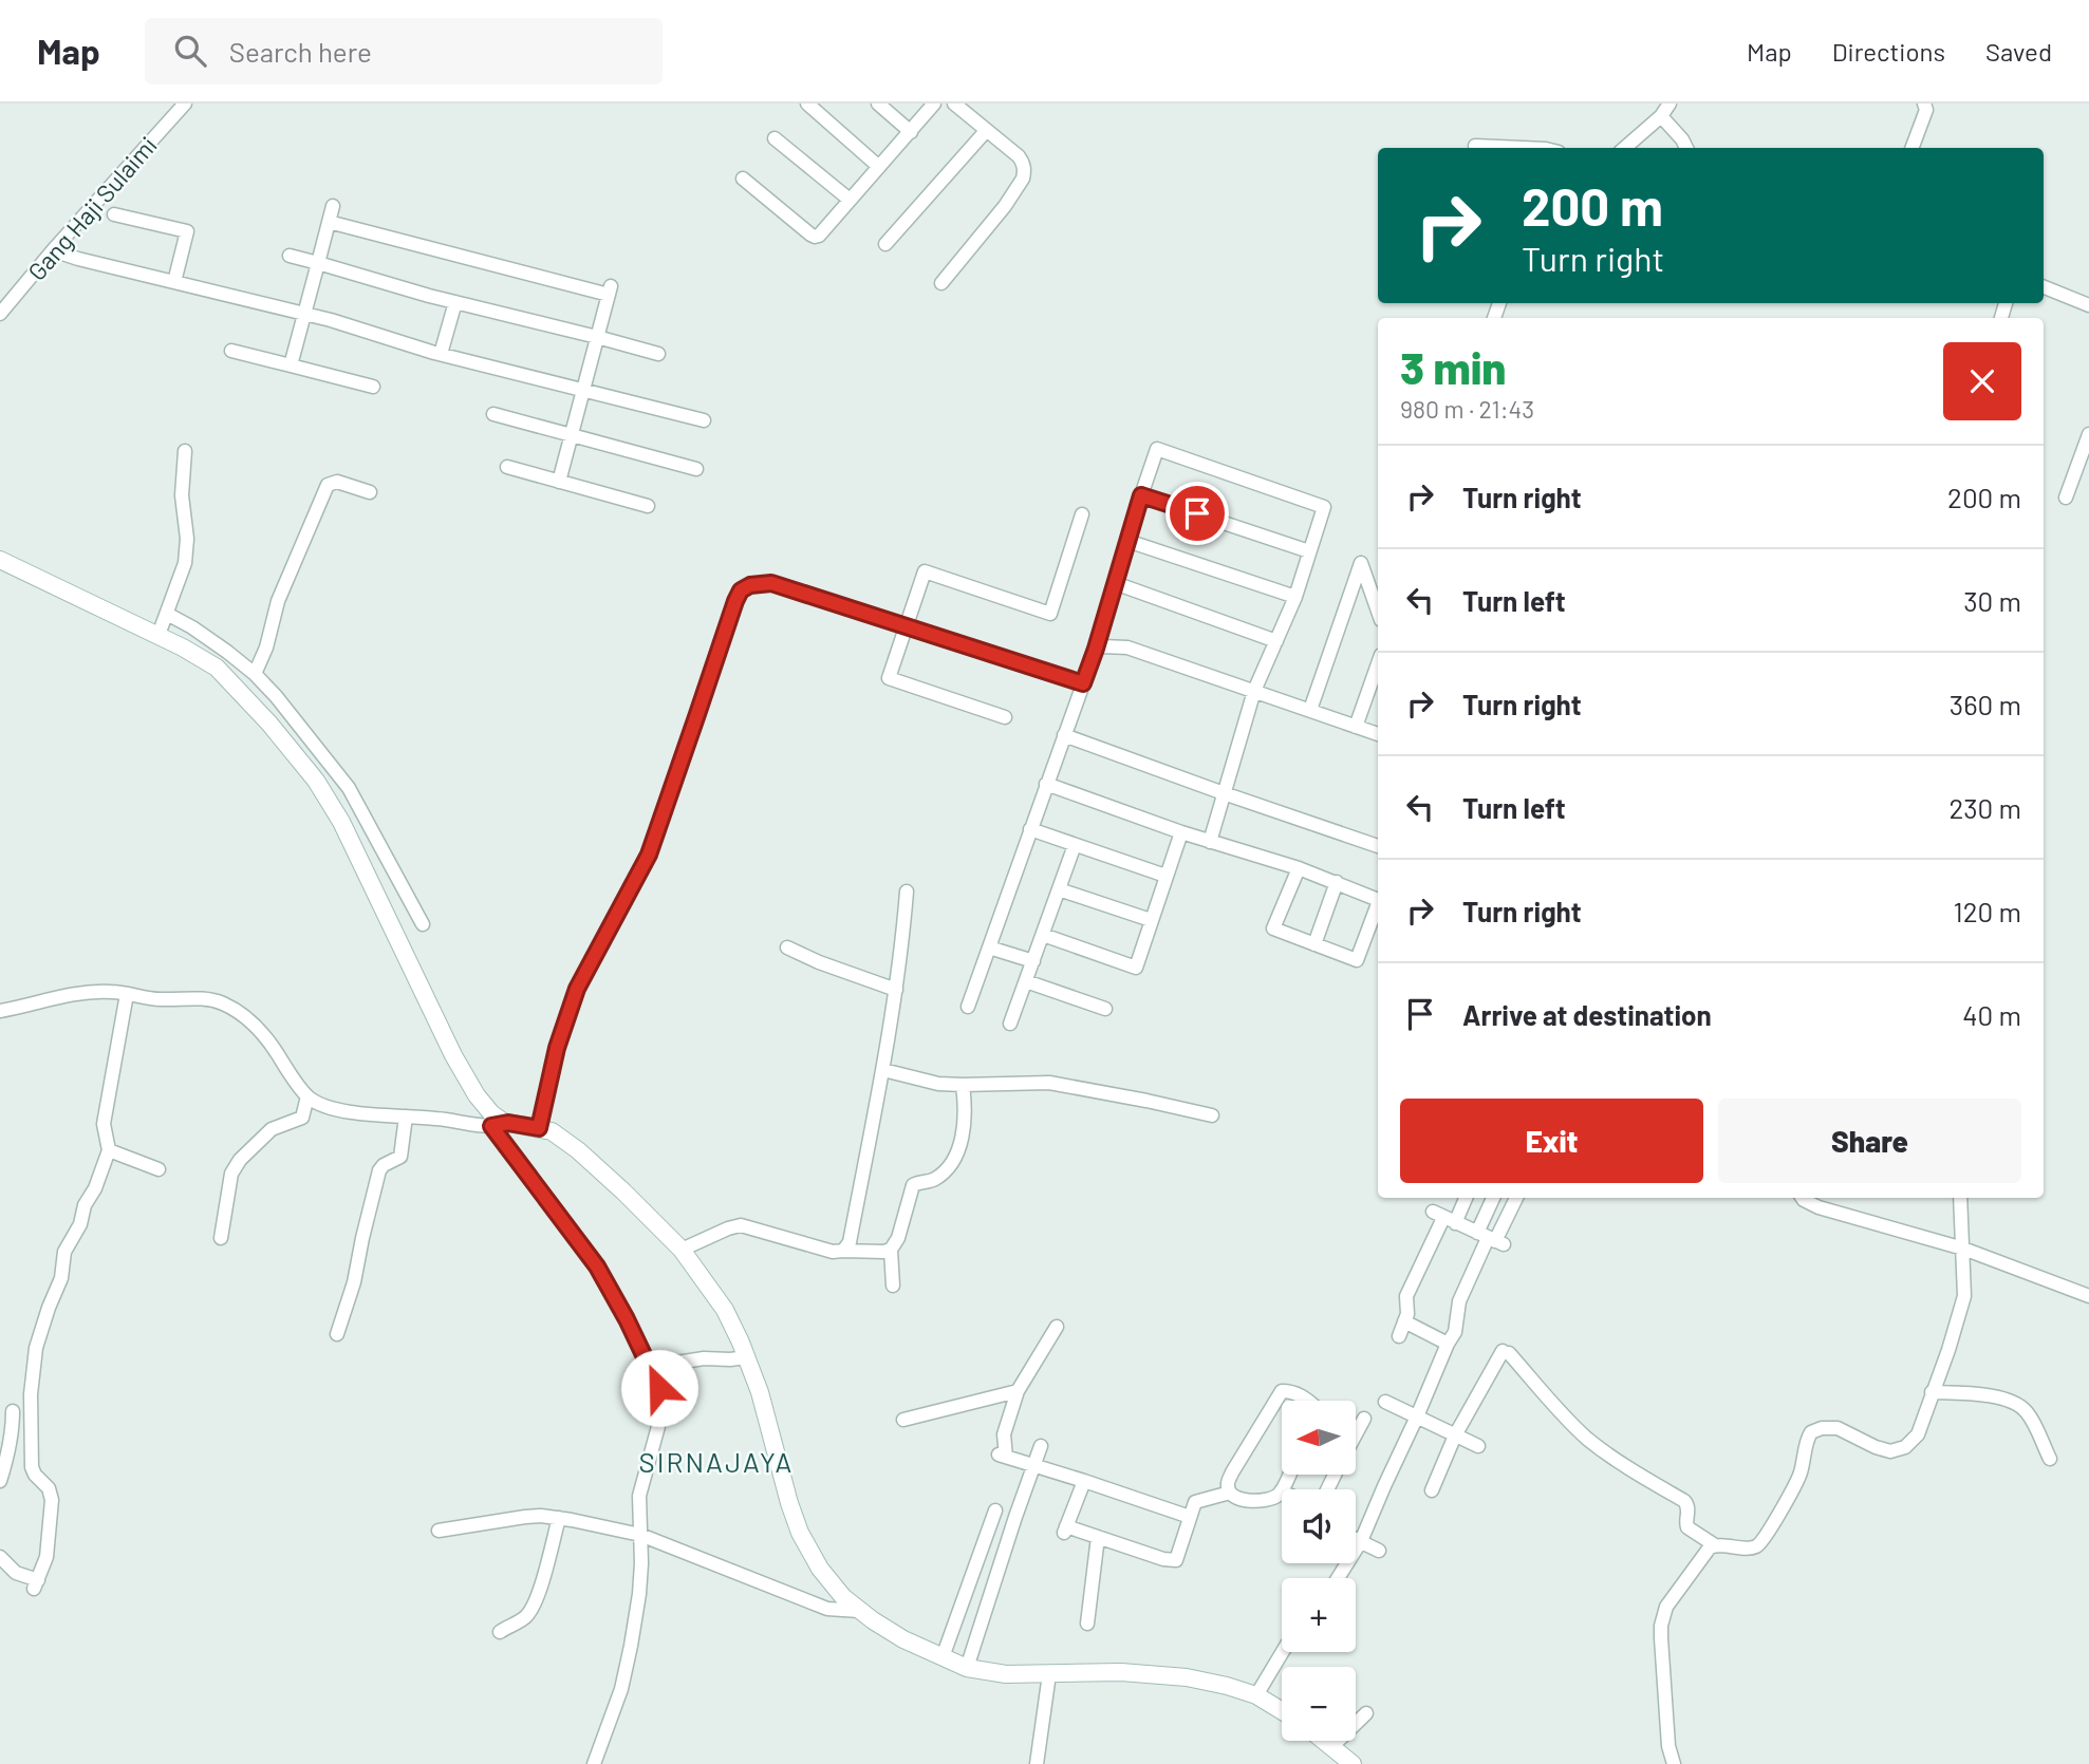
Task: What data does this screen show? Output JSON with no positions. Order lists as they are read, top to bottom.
{
  "streets": {
    "street": ["Gang Haji Sulaimi"]
  },
  "districts": ["SIRNAJAYA"],
  "north": "left",
  "page": {
    "header": "Map",
    "search": "Search here",
    "nav": ["Map", "Directions", "Saved"],
    "turn": ["200 m", "Turn right"],
    "heading": ["3 min", "980 m · 21:43"],
    "list": [
      {
        "name": "Turn right",
        "value": "200 m"
      },
      {
        "name": "Turn left",
        "value": "30 m"
      },
      {
        "name": "Turn right",
        "value": "360 m"
      },
      {
        "name": "Turn left",
        "value": "230 m"
      },
      {
        "name": "Turn right",
        "value": "120 m"
      },
      {
        "name": "Arrive at destination",
        "value": "40 m"
      }
    ],
    "buttons": ["Exit", "Share"],
    "map_buttons": ["+", "−"]
  }
}
